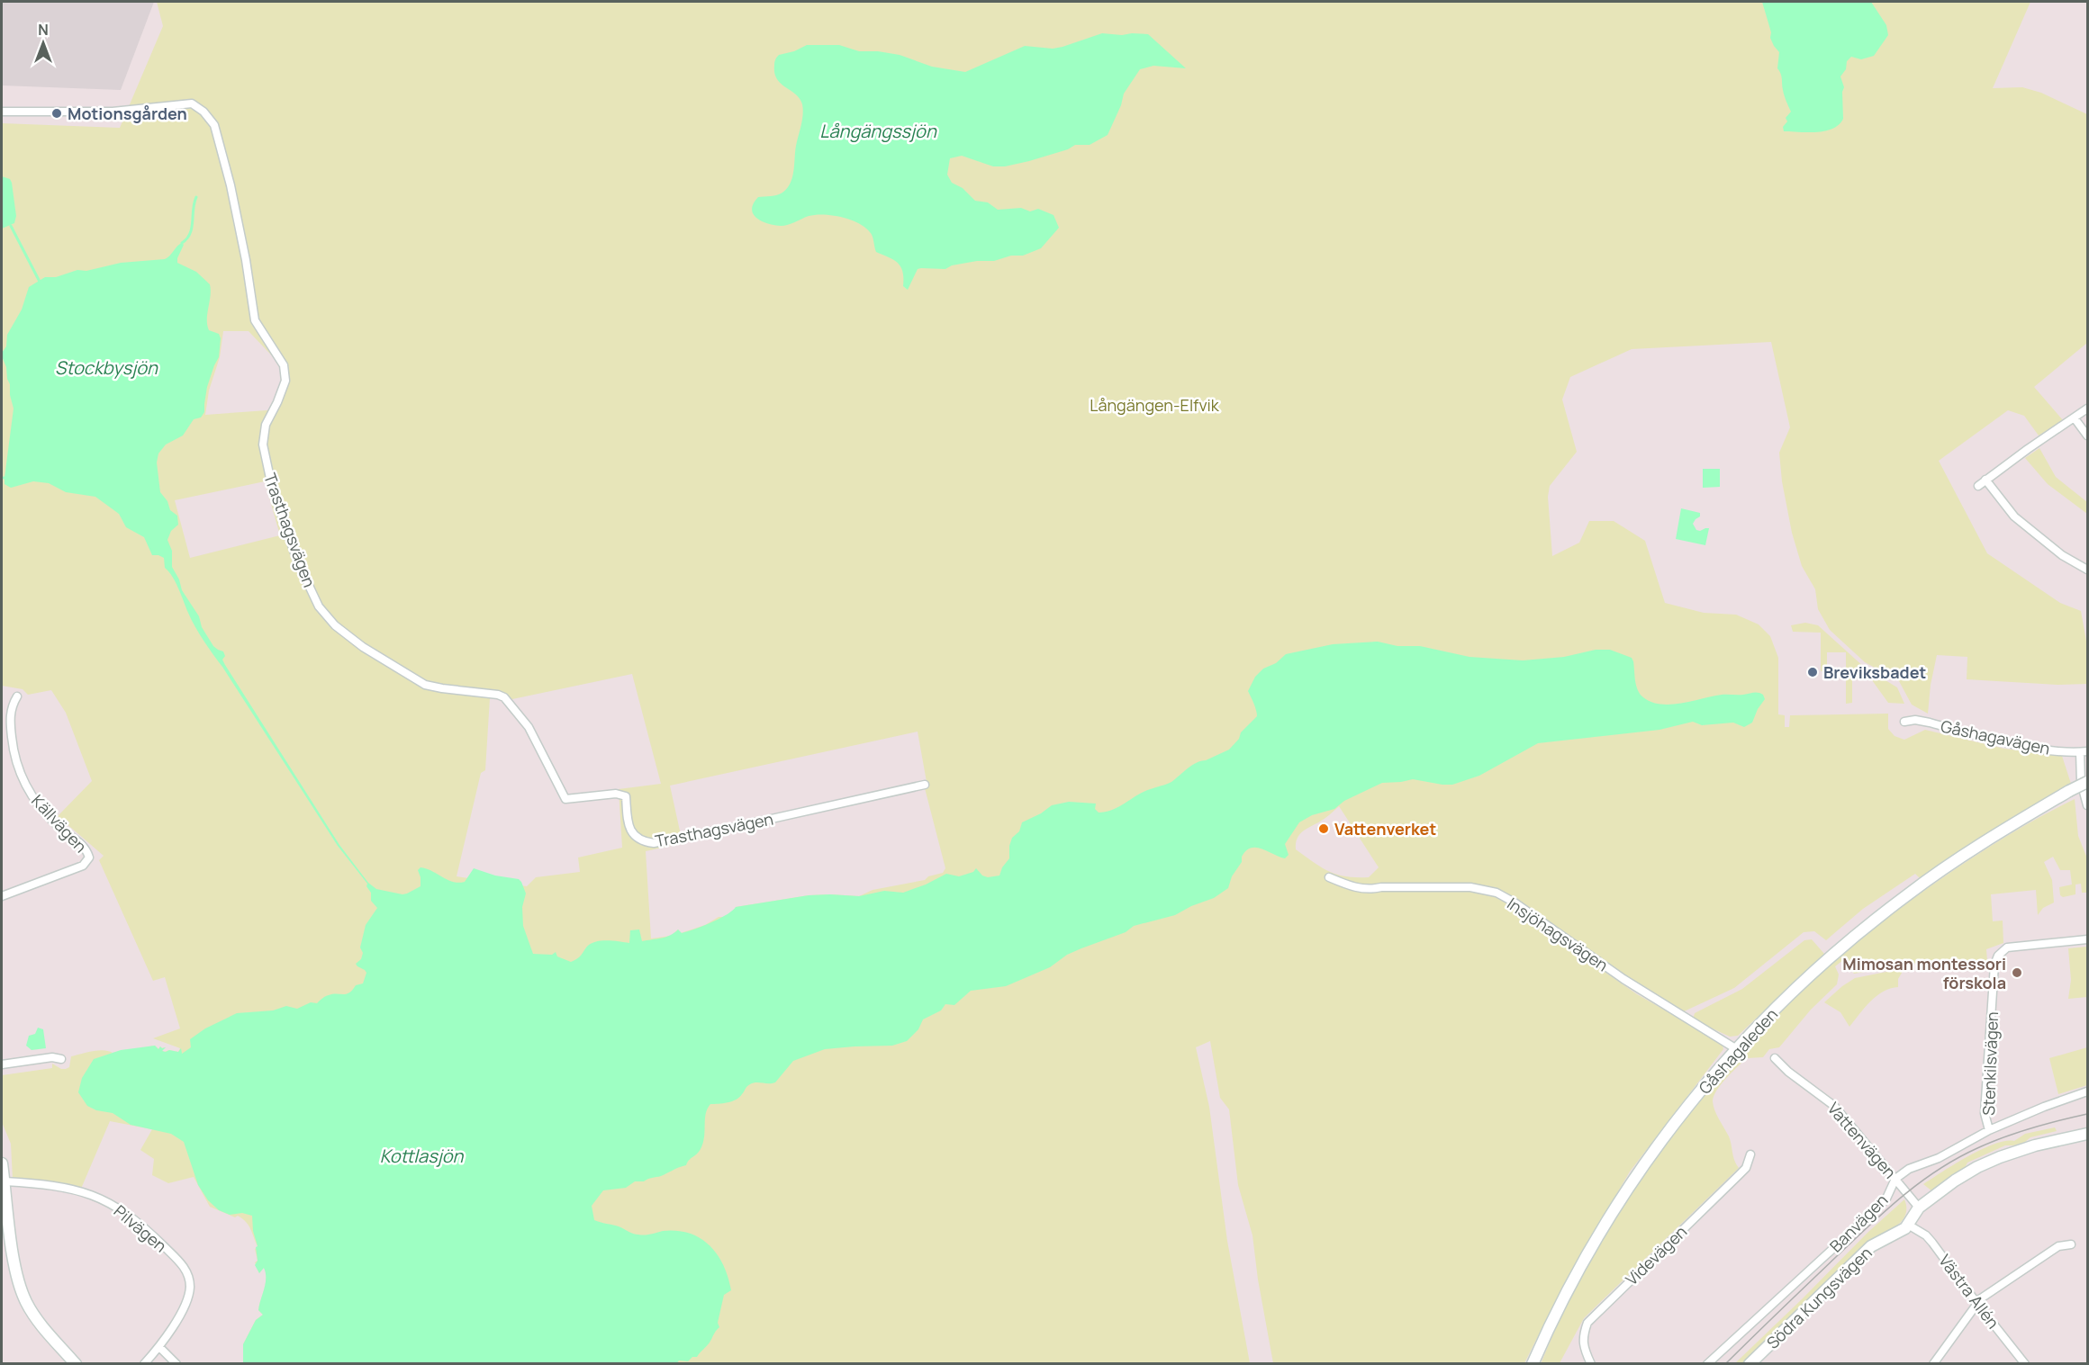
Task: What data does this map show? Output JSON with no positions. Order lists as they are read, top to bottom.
{
  "streets": {
    "main road": ["Gåshagaleden", "Södra Kungsvägen"],
    "street": [
      "Trasthagsvägen",
      "Gåshagavägen",
      "Källvägen",
      "Insjöhagsvägen",
      "Stenkilsvägen",
      "Vattenvägen",
      "Banvägen",
      "Pilvägen",
      "Videvägen",
      "Västra Allén"
    ]
  },
  "crossings": [
    ["Insjöhagsvägen", "Gåshagaleden"],
    ["Stenkilsvägen", "Banvägen"],
    ["Vattenvägen", "Banvägen"],
    ["Vattenvägen", "Södra Kungsvägen"],
    ["Västra Allén", "Södra Kungsvägen"]
  ],
  "water": ["Långängssjön", "Stockbysjön", "Kottlasjön"],
  "parks": ["Långängen-Elfvik"],
  "places": [
    "Motionsgården",
    "Breviksbadet",
    "Vattenverket",
    "Mimosan montessori förskola"
  ],
  "north": "top"
}
